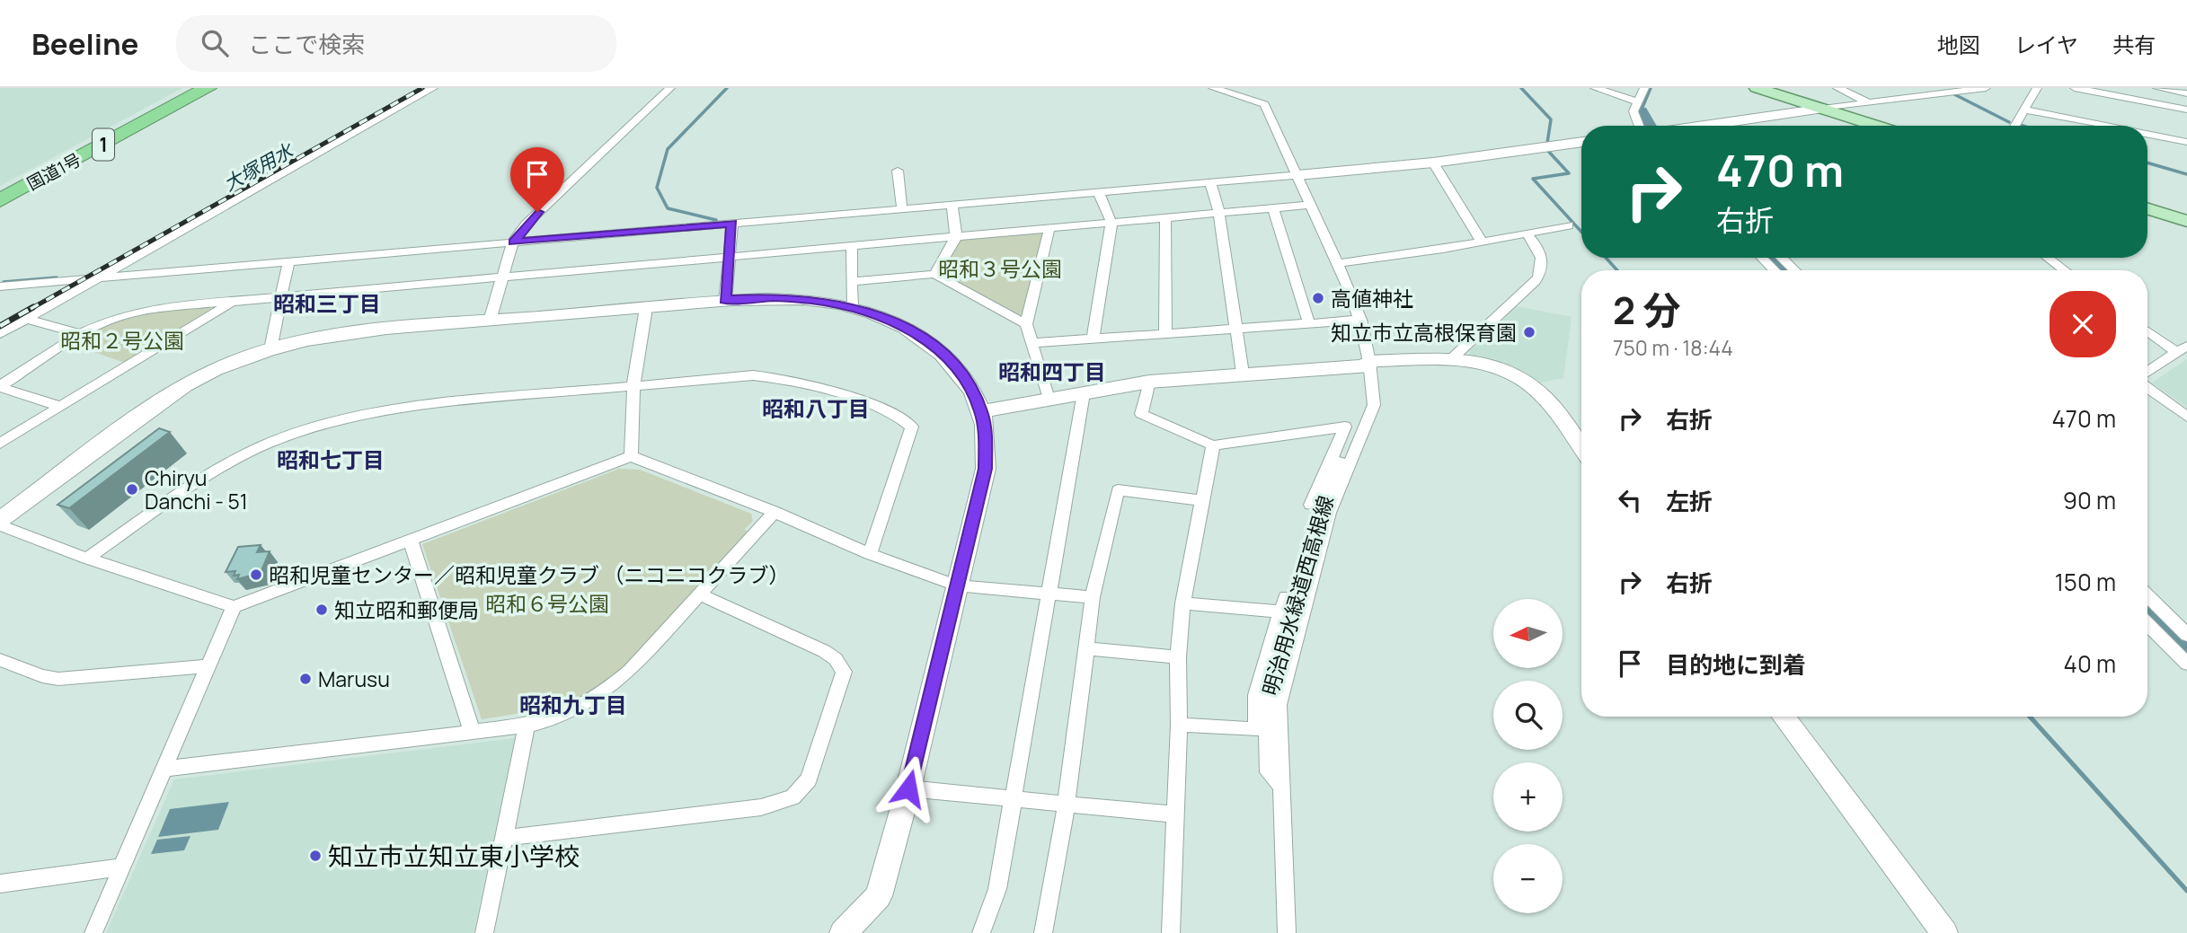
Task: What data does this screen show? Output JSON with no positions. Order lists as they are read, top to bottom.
{
  "streets": {
    "highway": ["1", "国道1号"]
  },
  "districts": [
    "昭和三丁目",
    "昭和四丁目",
    "昭和八丁目",
    "昭和七丁目",
    "昭和九丁目"
  ],
  "water": ["大塚用水"],
  "parks": ["昭和３号公園", "昭和２号公園", "昭和６号公園"],
  "places": [
    "高値神社",
    "知立市立高根保育園",
    "Chiryu Danchi - 51",
    "昭和児童センター／昭和児童クラブ （ニコニコクラブ）",
    "知立昭和郵便局",
    "Marusu",
    "知立市立知立東小学校"
  ],
  "north": "left",
  "page": {
    "header": "Beeline",
    "search": "ここで検索",
    "nav": ["地図", "レイヤ", "共有"],
    "turn": ["470 m", "右折"],
    "heading": ["2 分", "750 m · 18:44"],
    "list": [
      {
        "name": "右折",
        "value": "470 m"
      },
      {
        "name": "左折",
        "value": "90 m"
      },
      {
        "name": "右折",
        "value": "150 m"
      },
      {
        "name": "目的地に到着",
        "value": "40 m"
      }
    ],
    "map_buttons": ["+", "−"]
  }
}
